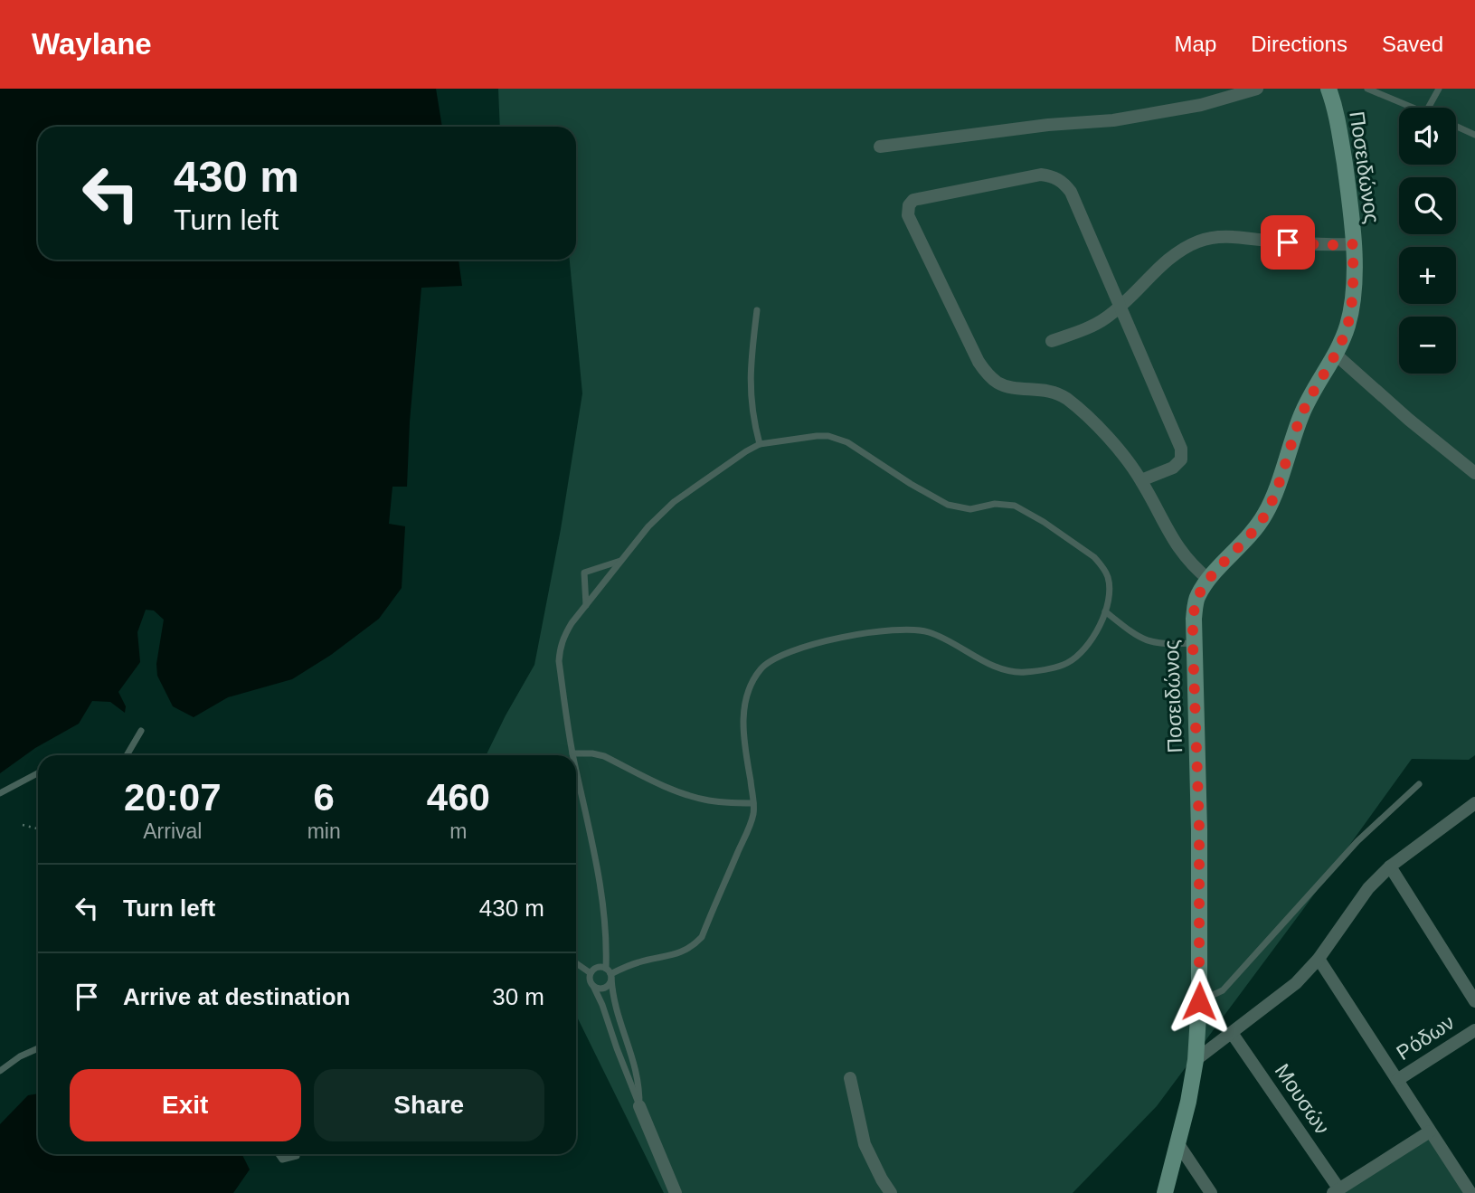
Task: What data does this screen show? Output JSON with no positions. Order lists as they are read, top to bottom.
{
  "streets": {
    "street": ["Ποσειδώνος", "Ρόδων", "Μουσών"]
  },
  "page": {
    "header": "Waylane",
    "nav": ["Map", "Directions", "Saved"],
    "map_buttons": ["+", "−"],
    "turn": ["430 m", "Turn left"],
    "eta": [
      "20:07",
      "Arrival",
      "6",
      "min",
      "460",
      "m"
    ],
    "list": [
      {
        "name": "Turn left",
        "value": "430 m"
      },
      {
        "name": "Arrive at destination",
        "value": "30 m"
      }
    ],
    "buttons": ["Exit", "Share"]
  }
}
